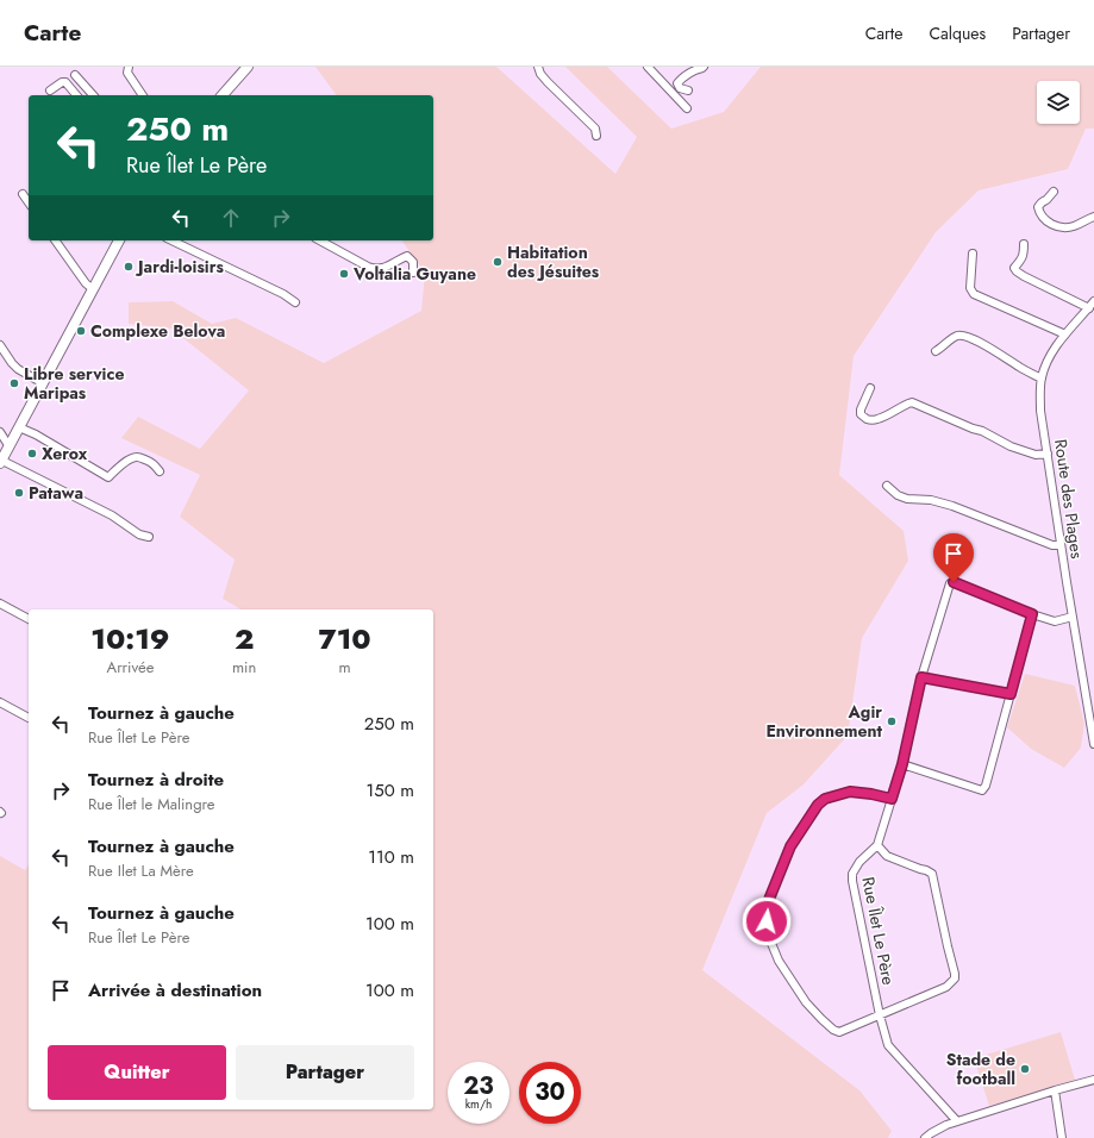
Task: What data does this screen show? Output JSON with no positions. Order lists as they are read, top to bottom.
{
  "streets": {
    "street": ["Route des Plages", "Rue Îlet Le Père"]
  },
  "crossings": [
    ["Route des Plages", "Rue Îlet Le Père"]
  ],
  "places": [
    "Habitation des Jésuites",
    "Jardi-loisirs",
    "Voltalia Guyane",
    "Complexe Belova",
    "Libre service Maripas",
    "Xerox",
    "Patawa",
    "Agir Environnement",
    "Stade de football"
  ],
  "page": {
    "header": "Carte",
    "nav": ["Carte", "Calques", "Partager"],
    "turn": ["250 m", "Rue Îlet Le Père"],
    "eta": [
      "10:19",
      "Arrivée",
      "2",
      "min",
      "710",
      "m"
    ],
    "list": [
      {
        "name": "Tournez à gauche",
        "note": "Rue Îlet Le Père",
        "value": "250 m"
      },
      {
        "name": "Tournez à droite",
        "note": "Rue Îlet le Malingre",
        "value": "150 m"
      },
      {
        "name": "Tournez à gauche",
        "note": "Rue Ilet La Mère",
        "value": "110 m"
      },
      {
        "name": "Tournez à gauche",
        "note": "Rue Îlet Le Père",
        "value": "100 m"
      },
      {
        "name": "Arrivée à destination",
        "value": "100 m"
      }
    ],
    "buttons": ["Quitter", "Partager"],
    "speed": "23 km/h",
    "limit": "30"
  }
}
